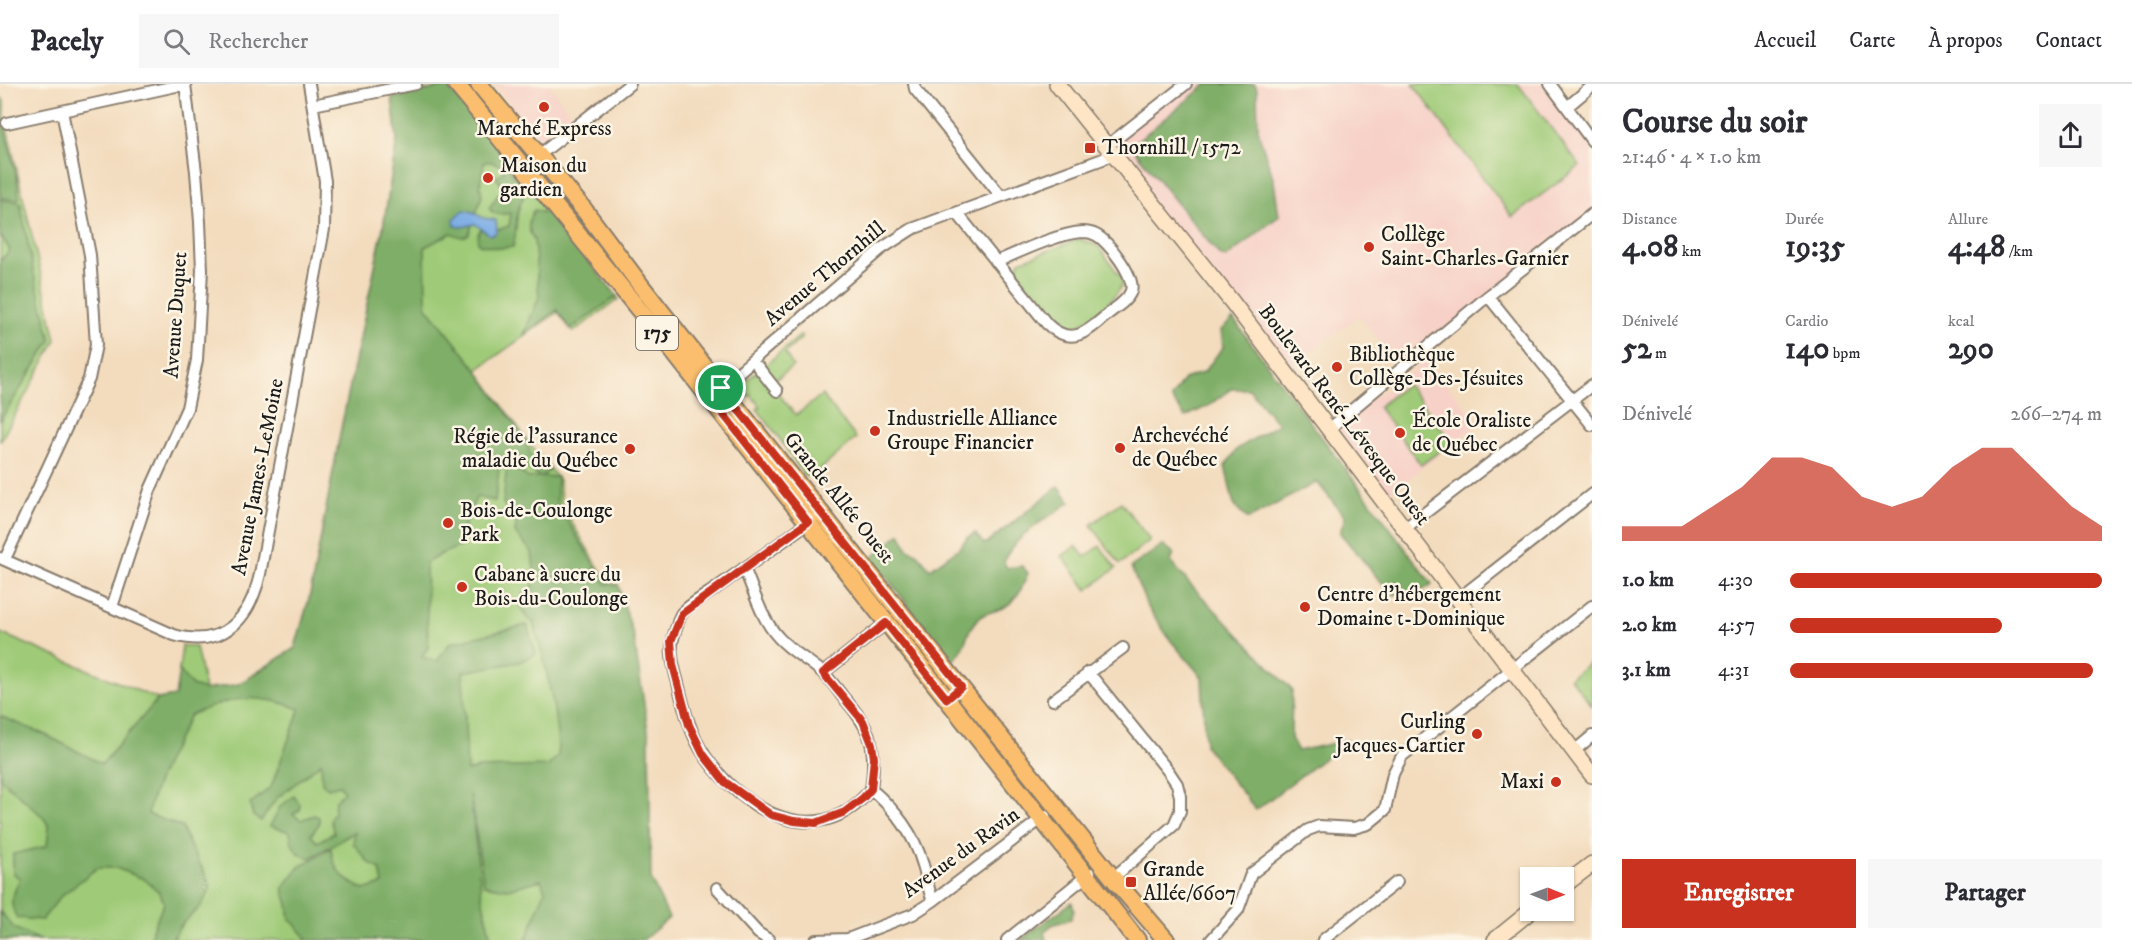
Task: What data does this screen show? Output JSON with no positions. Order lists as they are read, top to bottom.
{
  "streets": {
    "main road": ["175", "Boulevard René-Lévesque Ouest", "Grande Allée Ouest"],
    "street": [
      "Avenue Thornhill",
      "Avenue Duquet",
      "Avenue James-LeMoine",
      "Avenue du Ravin"
    ]
  },
  "crossings": [
    ["Avenue Thornhill", "Boulevard René-Lévesque Ouest"],
    ["Avenue Thornhill", "Grande Allée Ouest"],
    ["Avenue Duquet", "Avenue James-LeMoine"],
    ["Grande Allée Ouest", "Avenue du Ravin"]
  ],
  "places": {
    "other": [
      "Marché Express",
      "Maison du gardien",
      "Collège Saint-Charles-Garnier",
      "Bibliothèque Collège-Des-Jésuites",
      "Industrielle Alliance Groupe Financier",
      "École Oraliste de Québec",
      "Archevéché de Québec",
      "Régie de l'assurance maladie du Québec",
      "Bois-de-Coulonge Park",
      "Cabane à sucre du Bois-du-Coulonge",
      "Centre d'hébergement Domaine t-Dominique",
      "Curling Jacques-Cartier",
      "Maxi"
    ],
    "transit": ["Thornhill / 1572", "Grande Allée/6607"]
  },
  "north": "right",
  "page": {
    "header": "Pacely",
    "search": "Rechercher",
    "nav": [
      "Accueil",
      "Carte",
      "À propos",
      "Contact"
    ],
    "heading": ["Course du soir", "21:46 · 4 × 1.0 km"],
    "stats": [
      ["Distance", "4.08 km"],
      ["Durée", "19:35"],
      ["Allure", "4:48 /km"],
      ["Dénivelé", "52 m"],
      ["Cardio", "140 bpm"],
      ["kcal", "290"]
    ],
    "chart": ["Dénivelé", "266–274 m"],
    "list": [
      {
        "name": "1.0 km",
        "note": "4:30"
      },
      {
        "name": "2.0 km",
        "note": "4:57"
      },
      {
        "name": "3.1 km",
        "note": "4:31"
      }
    ],
    "buttons": ["Enregistrer", "Partager"]
  }
}
